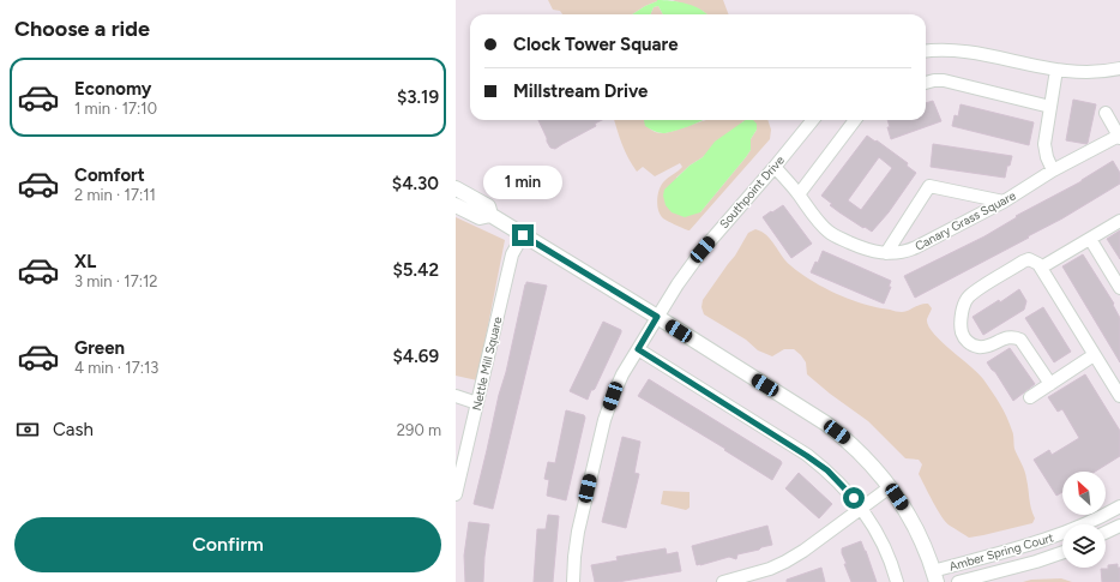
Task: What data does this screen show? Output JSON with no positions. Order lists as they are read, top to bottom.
{
  "streets": {
    "street": [
      "Southpoint Drive",
      "Canary Grass Square",
      "Nettle Mill Square",
      "Amber Spring Court"
    ]
  },
  "crossings": [
    ["Southpoint Drive", "Canary Grass Square"]
  ],
  "north": "top left",
  "page": {
    "heading": "Choose a ride",
    "banner": ["Clock Tower Square", "Millstream Drive"],
    "list": [
      {
        "name": "Economy",
        "note": "1 min · 17:10",
        "value": "$3.19"
      },
      {
        "name": "Comfort",
        "note": "2 min · 17:11",
        "value": "$4.30"
      },
      {
        "name": "XL",
        "note": "3 min · 17:12",
        "value": "$5.42"
      },
      {
        "name": "Green",
        "note": "4 min · 17:13",
        "value": "$4.69"
      }
    ],
    "bubble": "1 min",
    "pay": ["Cash", "290 m"],
    "buttons": "Confirm"
  }
}
